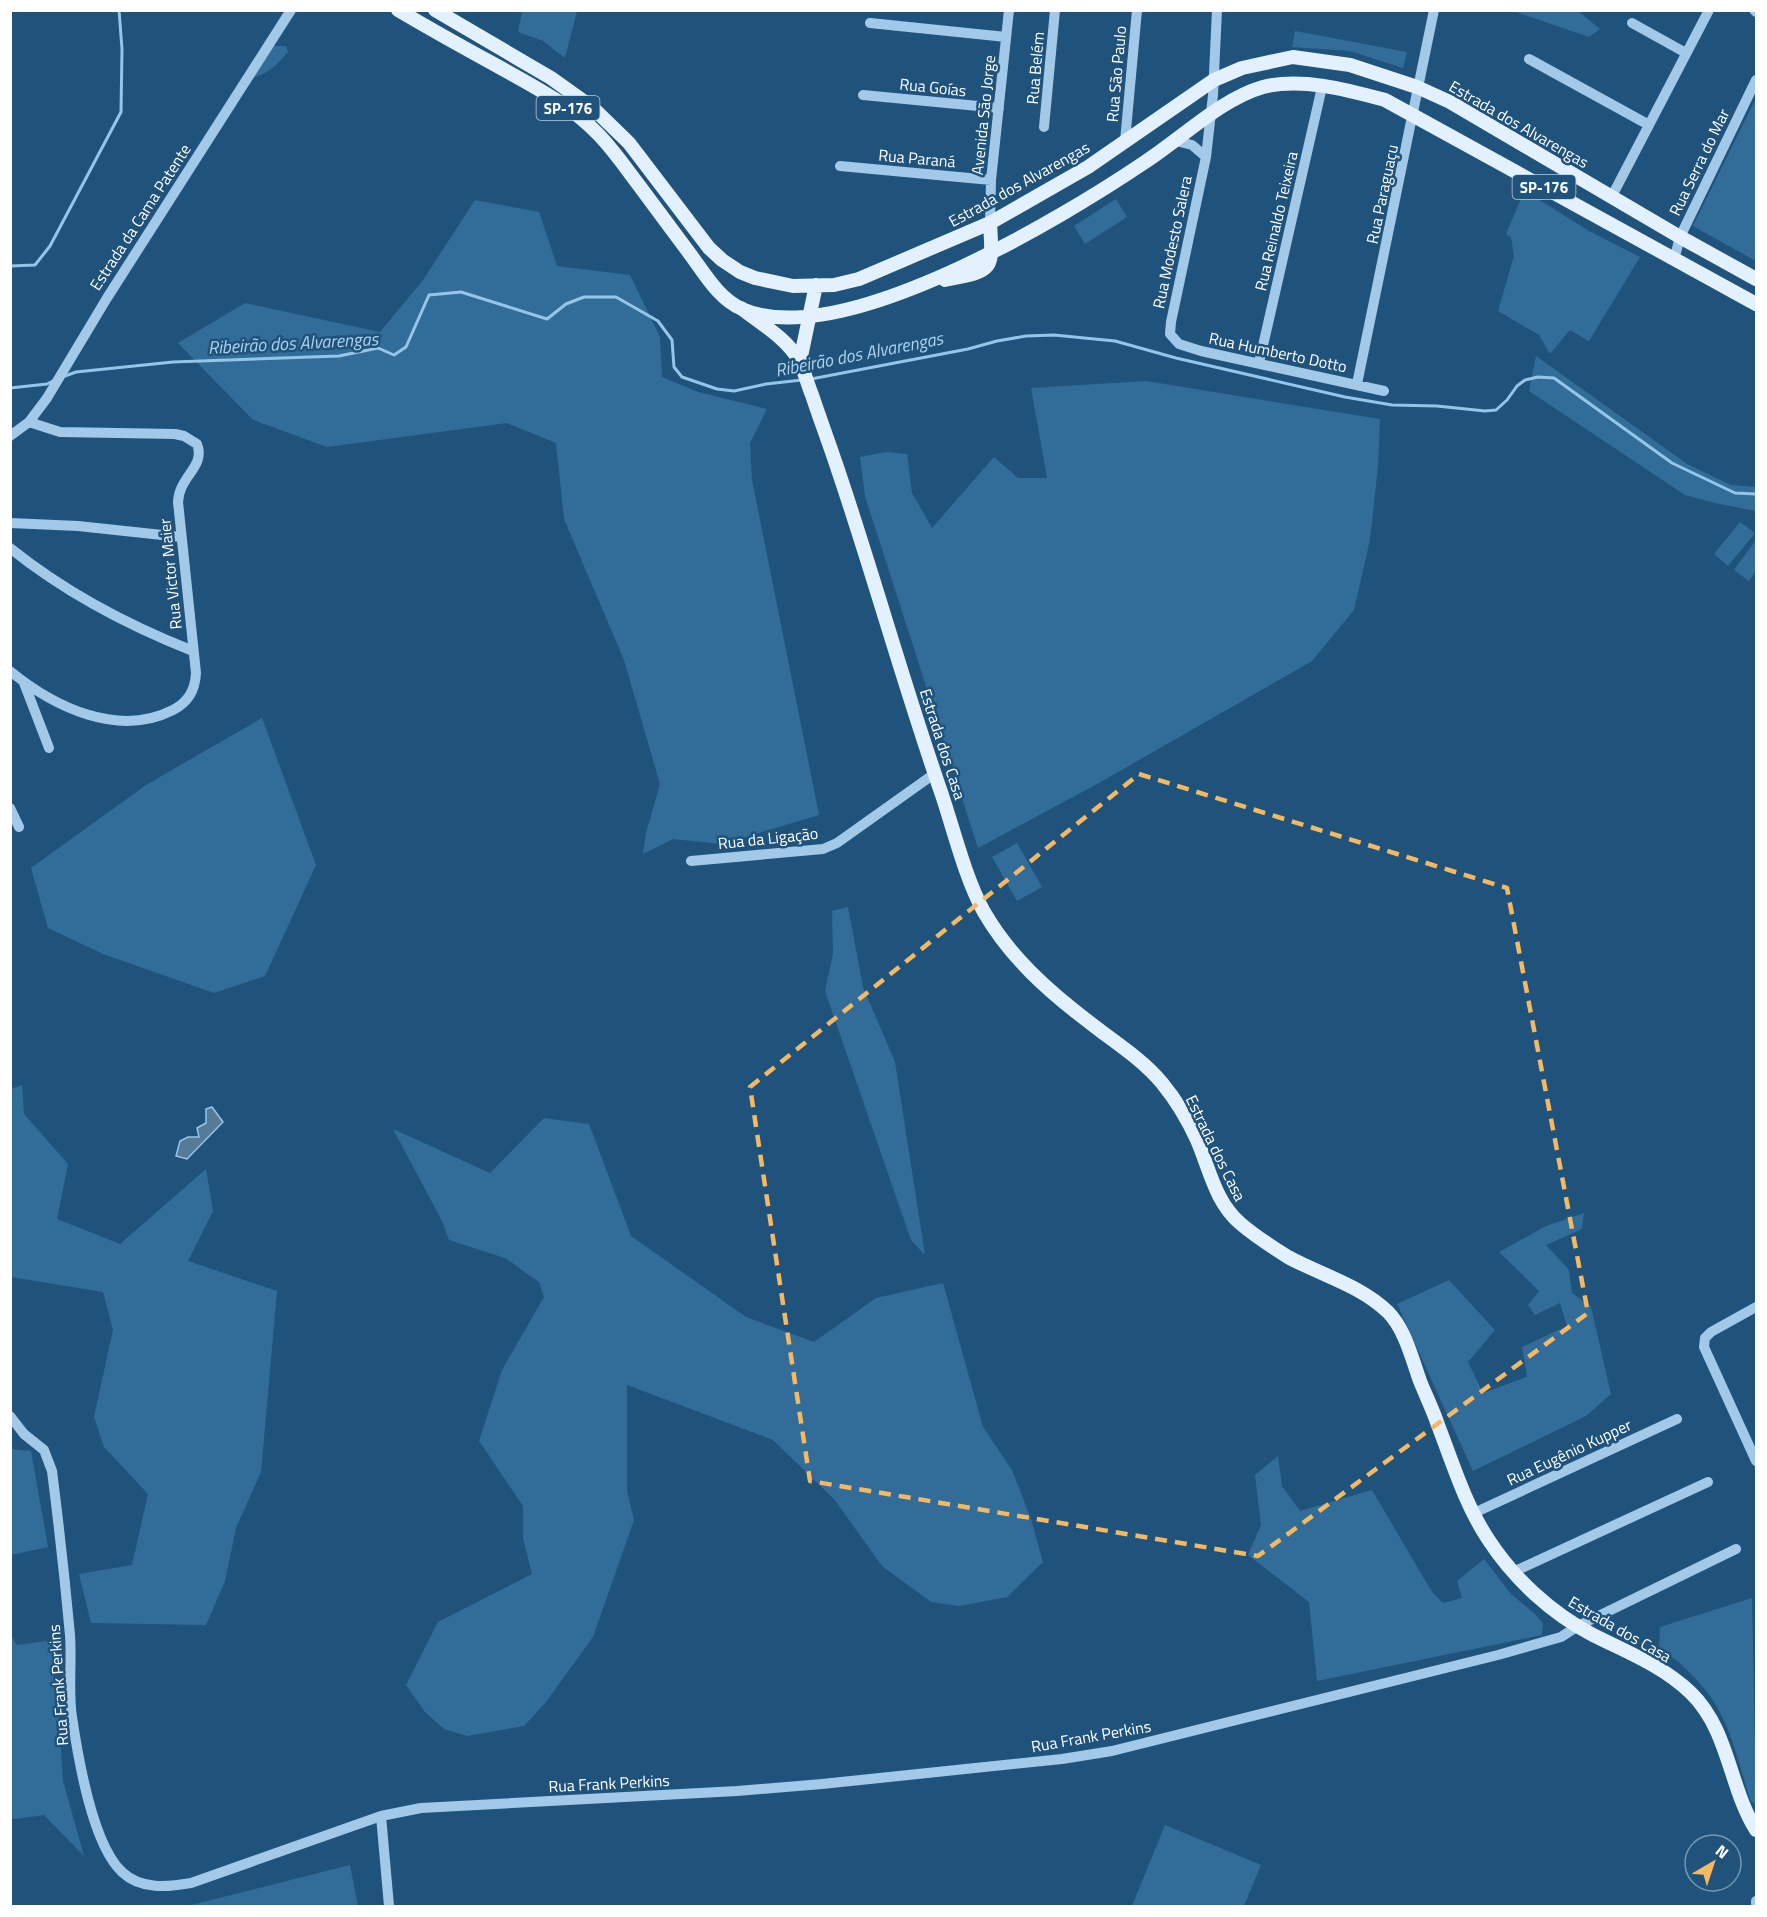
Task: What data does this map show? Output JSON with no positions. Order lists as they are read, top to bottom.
{
  "streets": {
    "main road": ["SP-176", "Estrada dos Alvarengas", "Estrada dos Casa"],
    "street": [
      "Rua Belém",
      "Rua São Paulo",
      "Rua Goías",
      "Avenida São Jorge",
      "Rua Paraná",
      "Rua Serra do Mar",
      "Rua Paraguaçu",
      "Estrada da Cama Patente",
      "Rua Reinaldo Teixeira",
      "Rua Modesto Salera",
      "Rua Humberto Dotto",
      "Rua Victor Maier",
      "Rua da Ligação",
      "Rua Eugênio Kupper",
      "Rua Frank Perkins"
    ]
  },
  "crossings": [
    ["Rua São Paulo", "Estrada dos Alvarengas"],
    ["Rua Goías", "Avenida São Jorge"],
    ["SP-176", "Rua Serra do Mar"],
    ["SP-176", "Rua Paraguaçu"],
    ["SP-176", "Rua Reinaldo Teixeira"],
    ["SP-176", "Rua Modesto Salera"],
    ["Avenida São Jorge", "Estrada dos Alvarengas"],
    ["Avenida São Jorge", "Rua Paraná"],
    ["Estrada dos Alvarengas", "Rua Serra do Mar"],
    ["Estrada dos Alvarengas", "Rua Paraguaçu"],
    ["Estrada dos Alvarengas", "Rua Modesto Salera"],
    ["Rua Paraguaçu", "Rua Humberto Dotto"],
    ["Estrada da Cama Patente", "Rua Victor Maier"],
    ["Rua Reinaldo Teixeira", "Rua Humberto Dotto"],
    ["Rua Modesto Salera", "Rua Humberto Dotto"],
    ["Estrada dos Casa", "Rua da Ligação"],
    ["Estrada dos Casa", "Rua Eugênio Kupper"],
    ["Estrada dos Casa", "Rua Frank Perkins"]
  ],
  "water": ["Ribeirão dos Alvarengas"],
  "north": "top right"
}
